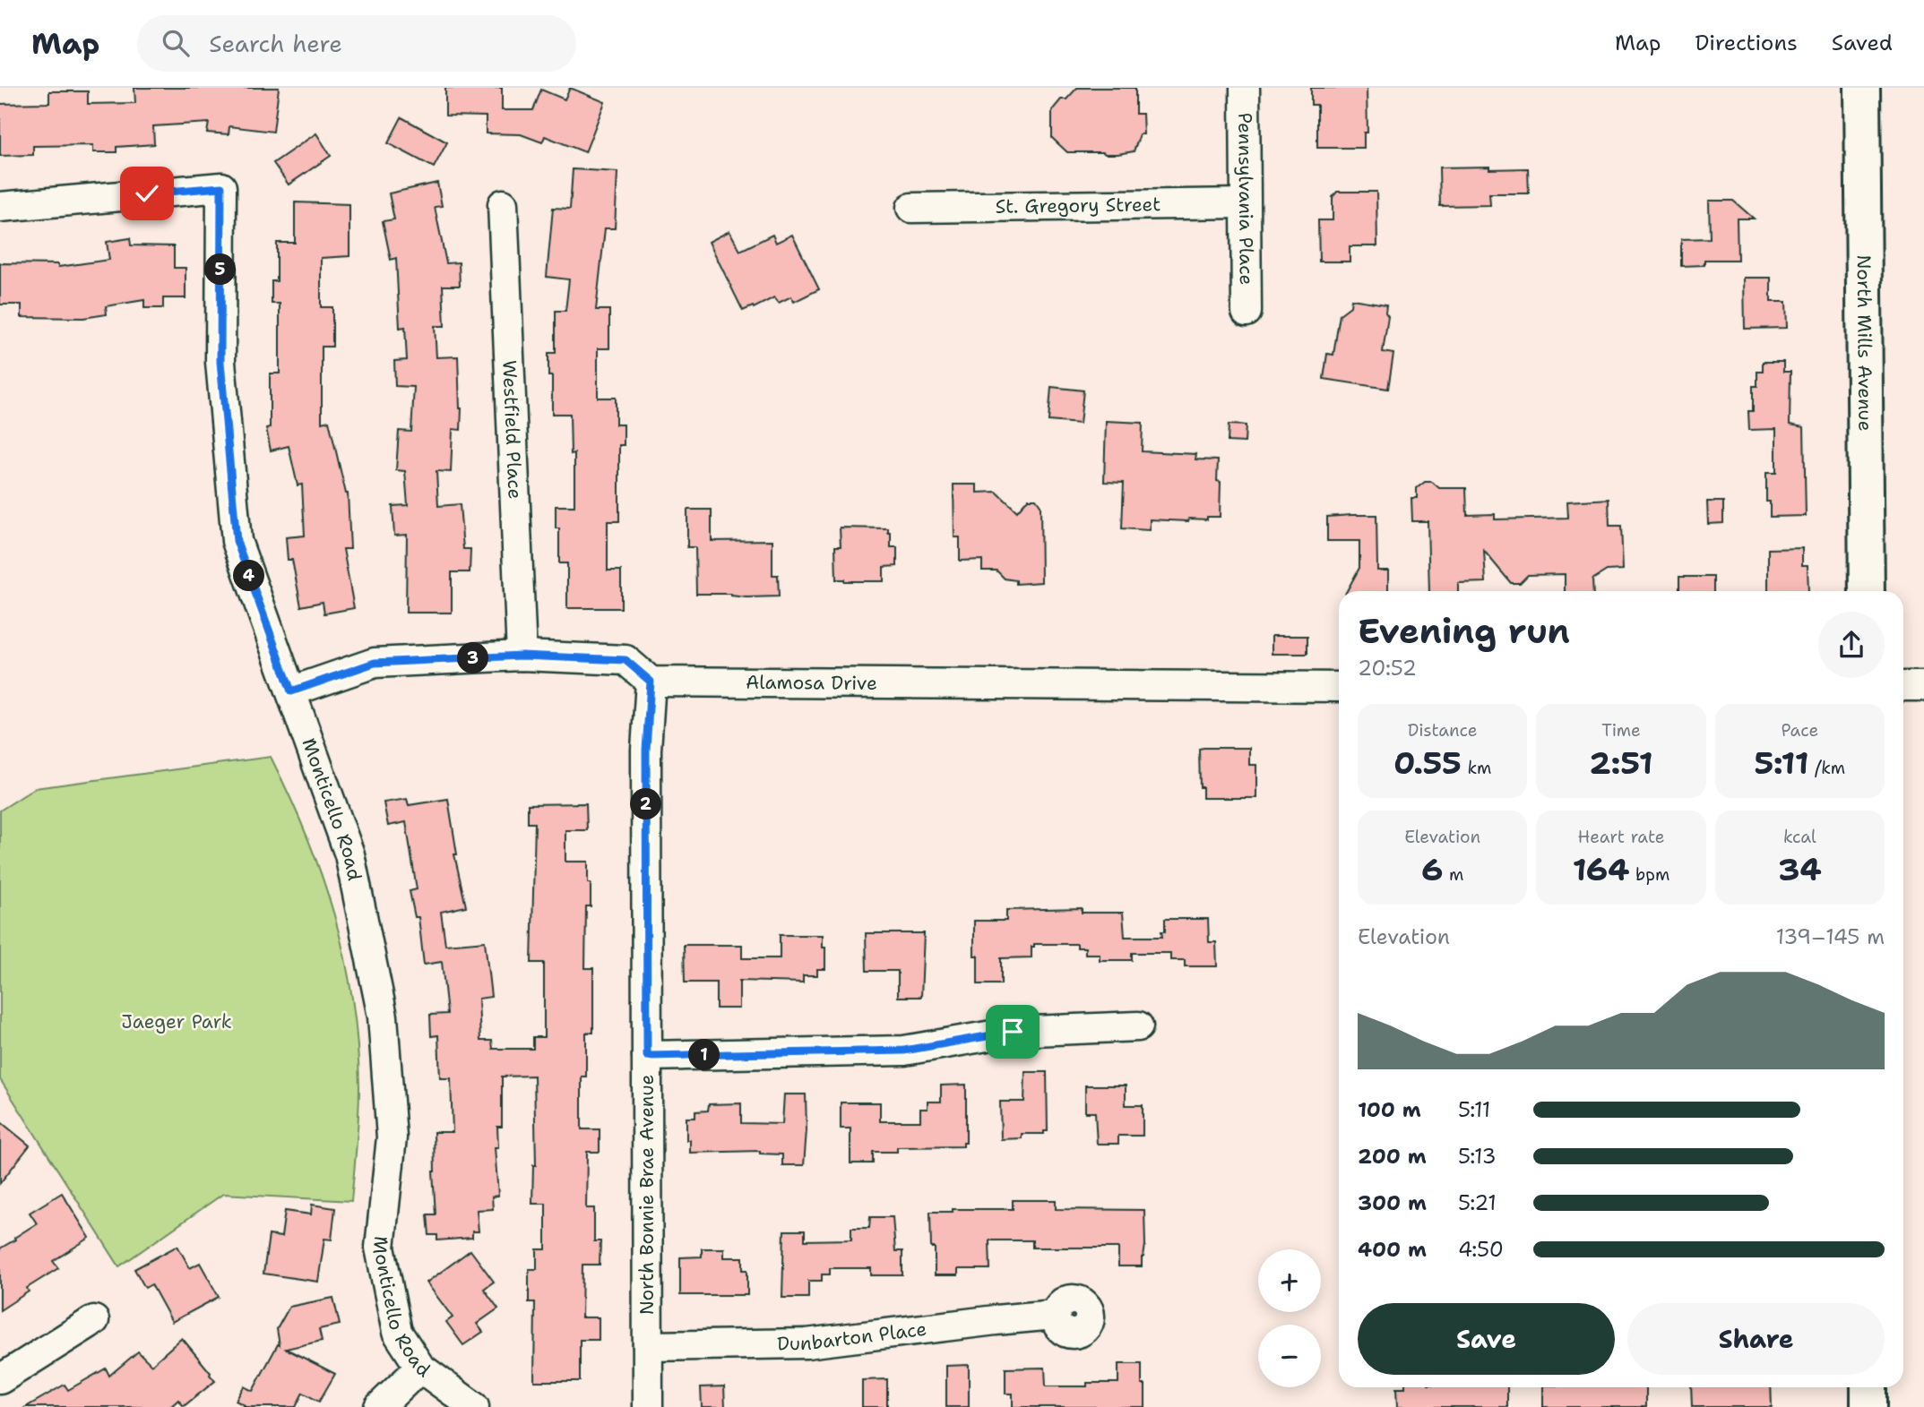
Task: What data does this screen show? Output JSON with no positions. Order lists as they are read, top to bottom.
{
  "streets": {
    "main road": ["North Mills Avenue"],
    "street": [
      "Pennsylvania Place",
      "St. Gregory Street",
      "Westfield Place",
      "Alamosa Drive",
      "Monticello Road",
      "North Bonnie Brae Avenue",
      "Dunbarton Place"
    ]
  },
  "crossings": [
    ["Pennsylvania Place", "St. Gregory Street"],
    ["Alamosa Drive", "North Bonnie Brae Avenue"],
    ["North Bonnie Brae Avenue", "Dunbarton Place"]
  ],
  "parks": ["Jaeger Park"],
  "page": {
    "header": "Map",
    "search": "Search here",
    "nav": ["Map", "Directions", "Saved"],
    "pins": [
      "5",
      "4",
      "3",
      "2",
      "1"
    ],
    "heading": ["Evening run", "20:52"],
    "stats": [
      ["Distance", "0.55 km"],
      ["Time", "2:51"],
      ["Pace", "5:11 /km"],
      ["Elevation", "6 m"],
      ["Heart rate", "164 bpm"],
      ["kcal", "34"]
    ],
    "chart": ["Elevation", "139–145 m"],
    "list": [
      {
        "name": "100 m",
        "note": "5:11"
      },
      {
        "name": "200 m",
        "note": "5:13"
      },
      {
        "name": "300 m",
        "note": "5:21"
      },
      {
        "name": "400 m",
        "note": "4:50"
      }
    ],
    "map_buttons": ["+", "−"],
    "buttons": ["Save", "Share"]
  }
}
